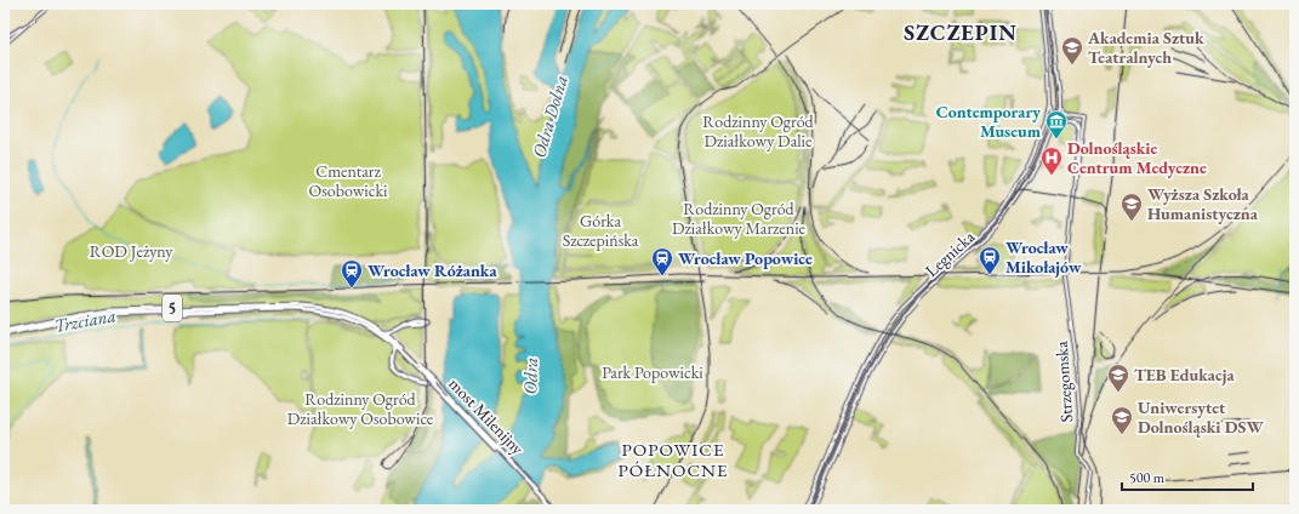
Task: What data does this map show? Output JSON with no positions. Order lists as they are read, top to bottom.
{
  "streets": {
    "main road": [
      "Legnicka",
      "5",
      "Strzegomska",
      "most Milenijny"
    ]
  },
  "crossings": [
    ["5", "most Milenijny"]
  ],
  "districts": ["SZCZEPIN", "POPOWICE PÓŁNOCNE"],
  "water": ["Odra Dolna", "Trzciana", "Odra"],
  "parks": [
    "Rodzinny Ogród Działkowy Dalie",
    "Cmentarz Osobowicki",
    "Rodzinny Ogród Działkowy Marzenie",
    "Górka Szczepińska",
    "ROD Jeżyny",
    "Park Popowicki",
    "Rodzinny Ogród Działkowy Osobowice"
  ],
  "places": {
    "school or university": [
      "Akademia Sztuk Teatralnych",
      "Wyższa Szkoła Humanistyczna",
      "TEB Edukacja",
      "Uniwersytet Dolnośląski DSW"
    ],
    "museum": ["Contemporary Museum"],
    "hospital": ["Dolnośląskie Centrum Medyczne"],
    "station": ["Wrocław Mikołajów", "Wrocław Popowice", "Wrocław Różanka"]
  },
  "scale_bar": "500 m"
}
